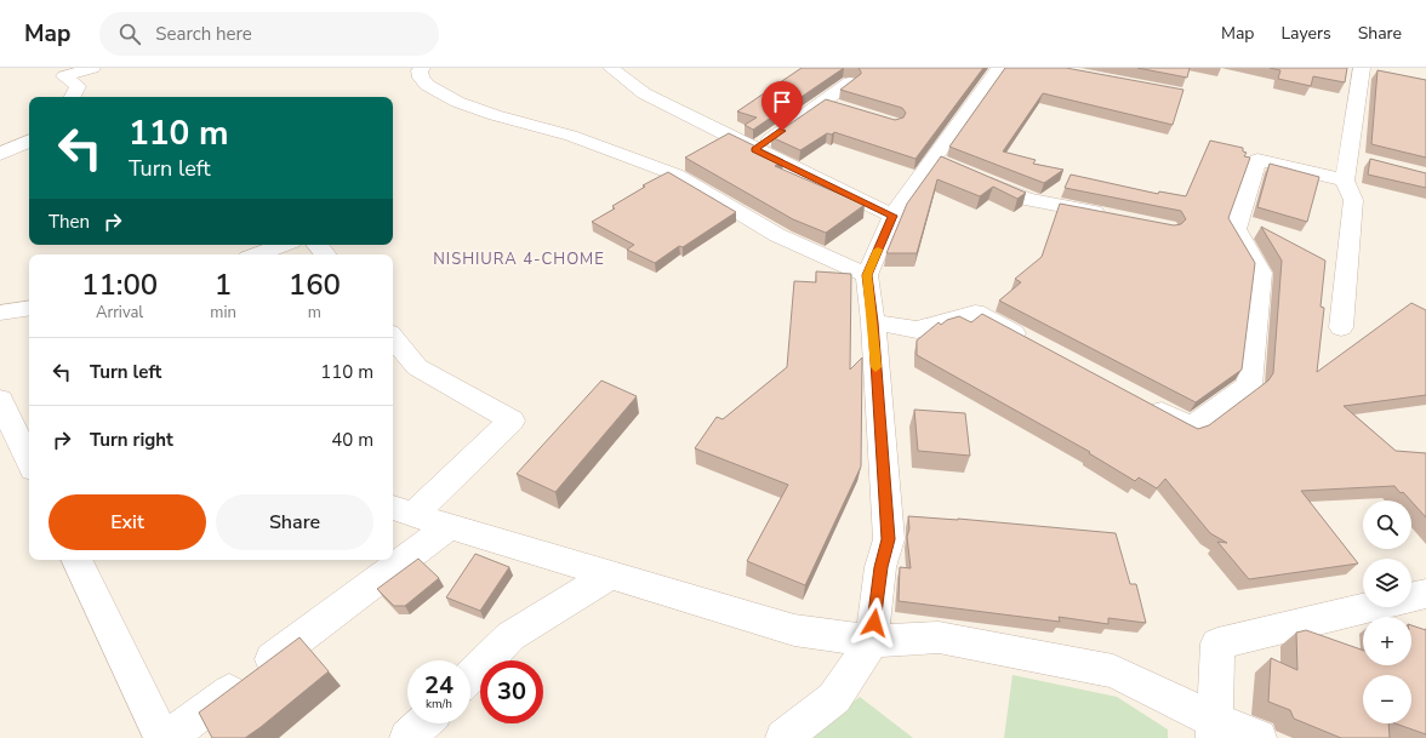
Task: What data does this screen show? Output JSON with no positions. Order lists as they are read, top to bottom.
{
  "districts": ["NISHIURA 4-CHOME"],
  "page": {
    "header": "Map",
    "search": "Search here",
    "nav": ["Map", "Layers", "Share"],
    "turn": ["110 m", "Turn left"],
    "then": "Then",
    "eta": [
      "11:00",
      "Arrival",
      "1",
      "min",
      "160",
      "m"
    ],
    "list": [
      {
        "name": "Turn left",
        "value": "110 m"
      },
      {
        "name": "Turn right",
        "value": "40 m"
      }
    ],
    "buttons": ["Exit", "Share"],
    "map_buttons": ["+", "−"],
    "speed": "24 km/h",
    "limit": "30"
  }
}
